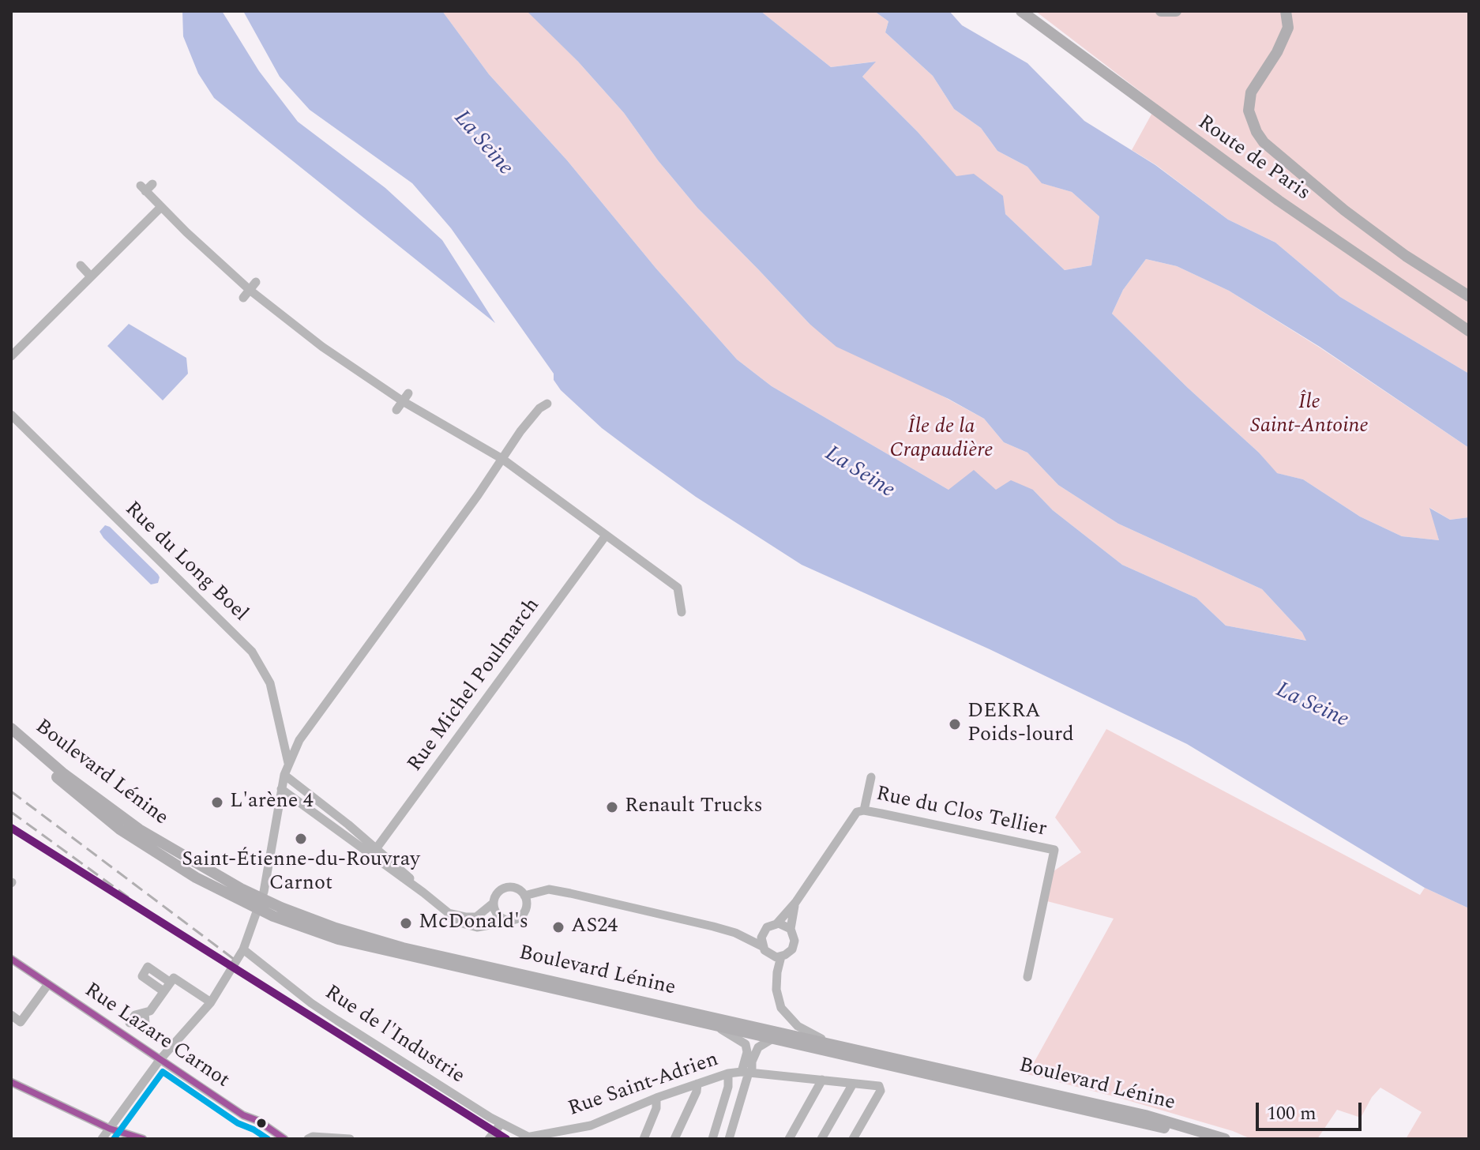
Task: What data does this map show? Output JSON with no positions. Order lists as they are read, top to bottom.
{
  "streets": {
    "main road": ["Route de Paris", "Boulevard Lénine"],
    "street": [
      "Rue du Long Boel",
      "Rue Michel Poulmarch",
      "Rue du Clos Tellier",
      "Rue de l'Industrie",
      "Rue Lazare Carnot",
      "Rue Saint-Adrien"
    ]
  },
  "crossings": [
    ["Rue de l'Industrie", "Rue Saint-Adrien"]
  ],
  "water": ["La Seine"],
  "parks": ["Île Saint-Antoine", "Île de la Crapaudière"],
  "places": [
    "DEKRA Poids-lourd",
    "L'arène 4",
    "Renault Trucks",
    "Saint-Étienne-du-Rouvray Carnot",
    "McDonald's",
    "AS24"
  ],
  "scale_bar": "100 m"
}
